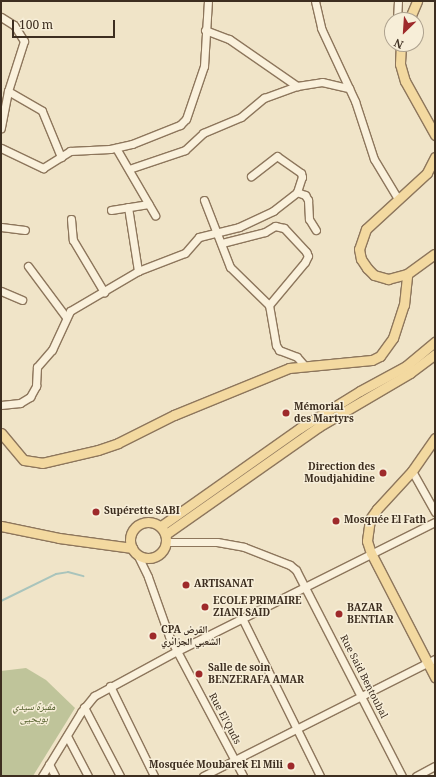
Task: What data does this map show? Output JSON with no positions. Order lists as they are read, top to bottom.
{
  "streets": {
    "street": ["Rue Said Bentoubal", "Rue El'Quds"]
  },
  "crossings": [
    ["Rue Said Bentoubal", "Rue El'Quds"]
  ],
  "parks": ["مقبرة سيدي بويحيى"],
  "places": [
    "Mémorial des Martyrs",
    "Direction des Moudjahidine",
    "Supérette SABI",
    "Mosquée El Fath",
    "ARTISANAT",
    "ECOLE PRIMAIRE ZIANI SAID",
    "BAZAR BENTIAR",
    "CPA القرض الشعبي الجزائري",
    "Salle de soin BENZERAFA AMAR",
    "Mosquée Moubarek El Mili"
  ],
  "scale_bar": "100 m",
  "north": "bottom left"
}
